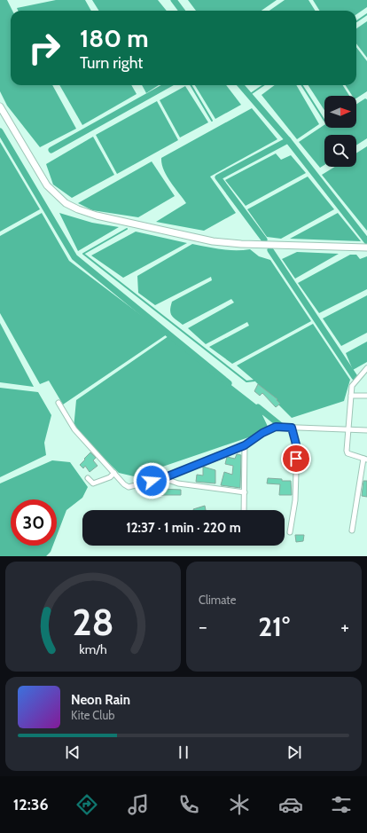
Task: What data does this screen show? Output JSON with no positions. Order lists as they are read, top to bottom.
{
  "north": "right",
  "page": {
    "turn": ["180 m", "Turn right"],
    "limit": "30",
    "trip": "12:37 · 1 min · 220 m",
    "tile": "Climate",
    "heat": ["−", "21°", "+"],
    "song": ["Neon Rain", "Kite Club"],
    "tabs": "12:36",
    "gauge": ["28", "km/h"]
  }
}
